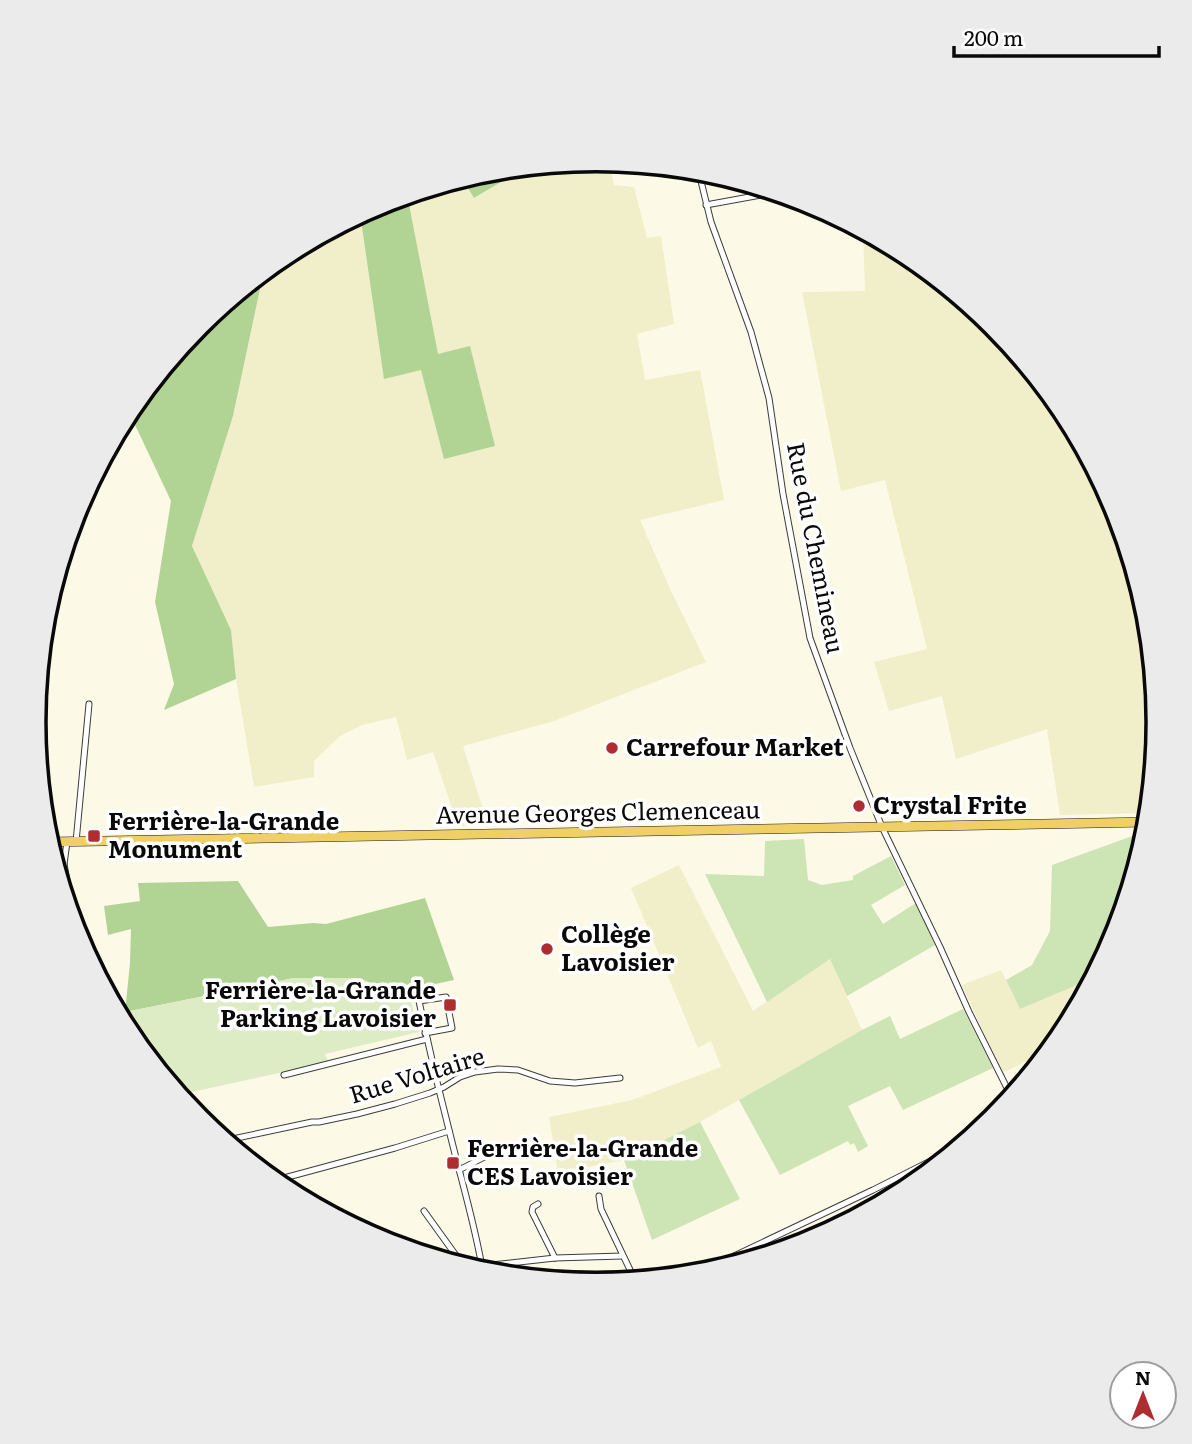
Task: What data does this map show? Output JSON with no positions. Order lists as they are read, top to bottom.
{
  "streets": {
    "main road": ["Avenue Georges Clemenceau"],
    "street": ["Rue du Chemineau", "Rue Voltaire"]
  },
  "crossings": [
    ["Rue du Chemineau", "Avenue Georges Clemenceau"]
  ],
  "places": {
    "other": ["Carrefour Market", "Crystal Frite", "Collège Lavoisier"],
    "transit": ["Ferrière-la-Grande Monument", "Ferrière-la-Grande Parking Lavoisier", "Ferrière-la-Grande CES Lavoisier"]
  },
  "scale_bar": "200 m",
  "north": "top"
}
